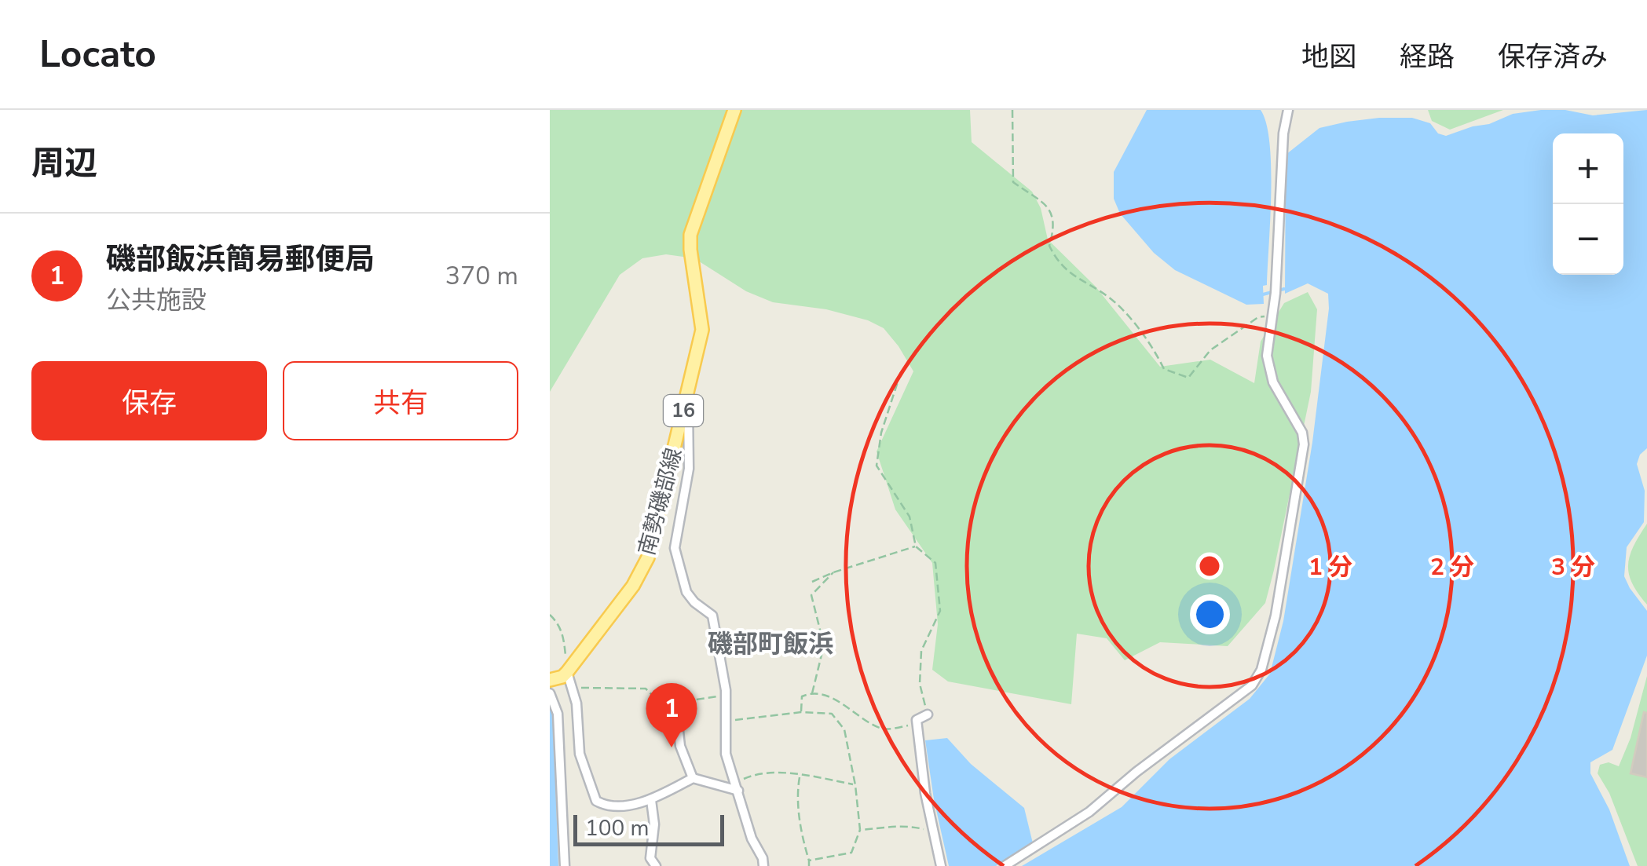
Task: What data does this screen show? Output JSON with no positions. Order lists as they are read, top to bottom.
{
  "streets": {
    "main road": ["16", "南勢磯部線"]
  },
  "districts": ["磯部町飯浜"],
  "scale_bar": "100 m",
  "page": {
    "header": "Locato",
    "nav": ["地図", "経路", "保存済み"],
    "heading": "周辺",
    "map_buttons": ["+", "−"],
    "list": [
      {
        "mark": "1",
        "name": "磯部飯浜簡易郵便局",
        "note": "公共施設",
        "value": "370 m"
      }
    ],
    "buttons": ["保存", "共有"],
    "pins": "1",
    "scale": "100 m"
  },
  "rings": ["1 分", "2 分", "3 分"]
}
